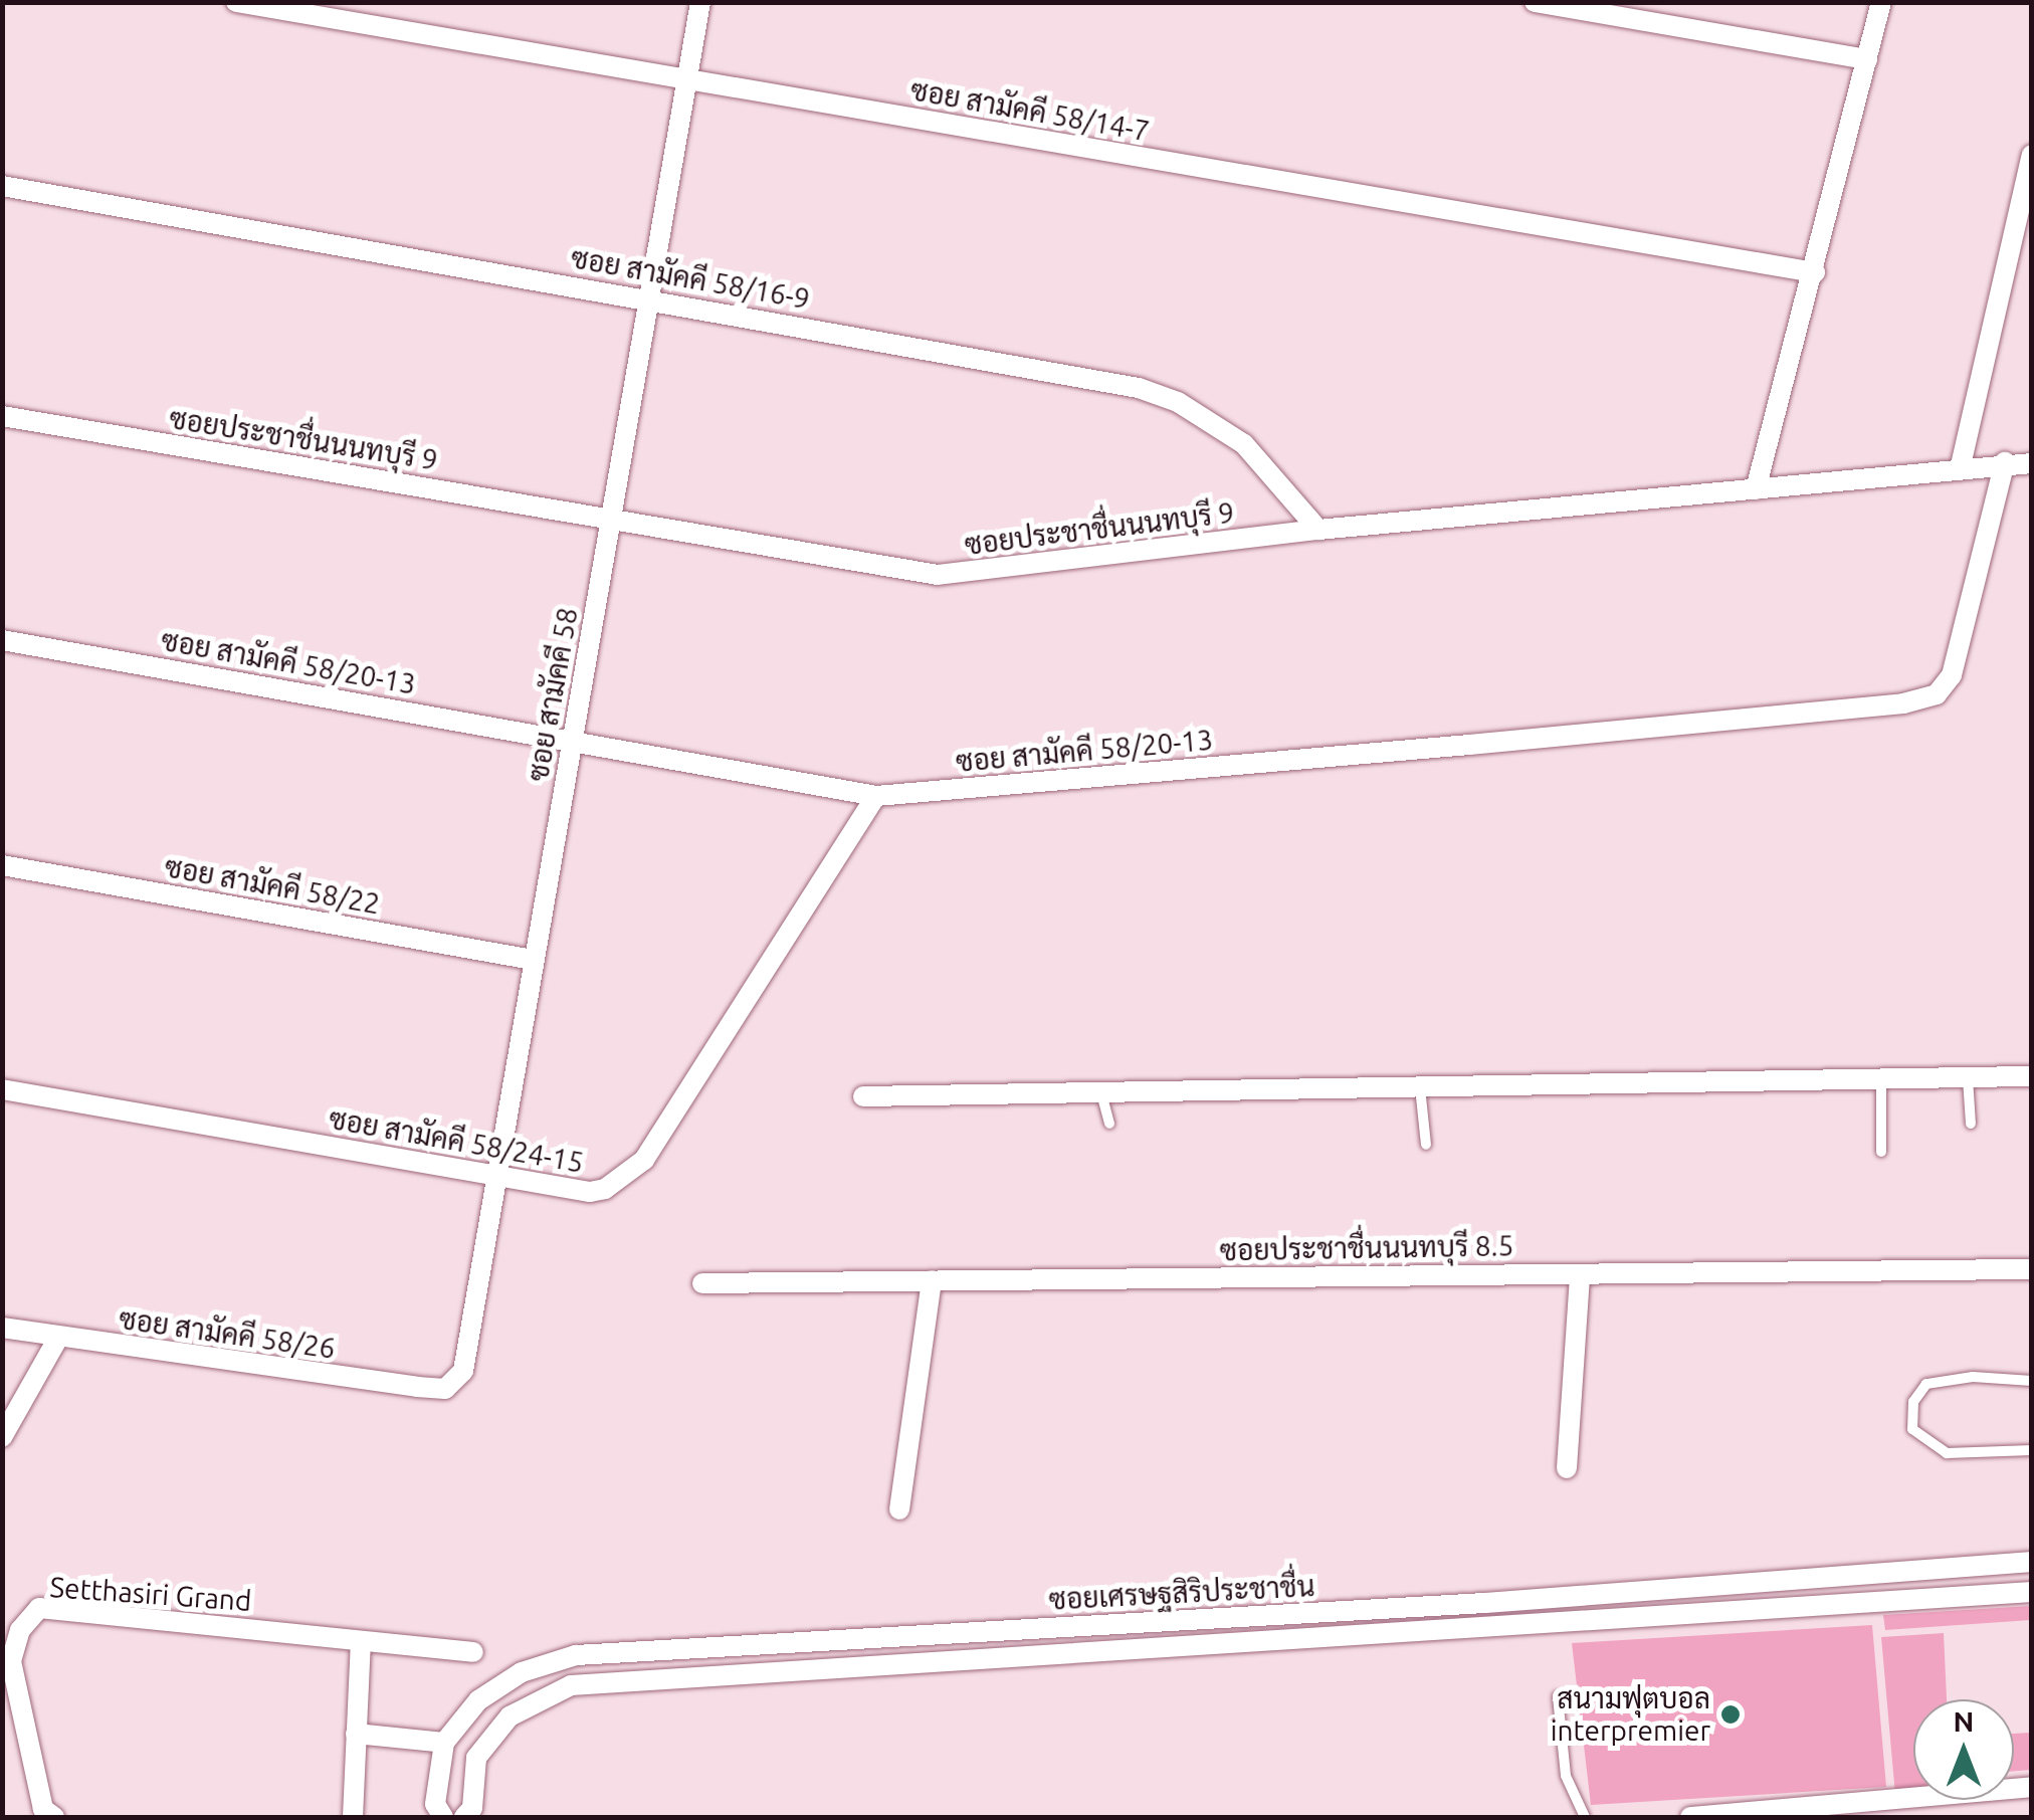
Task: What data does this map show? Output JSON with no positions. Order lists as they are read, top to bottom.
{
  "streets": {
    "street": [
      "ซอย สามัคคี 58/14-7",
      "ซอย สามัคคี 58/16-9",
      "ซอยประชาชื่นนนทบุรี 9",
      "ซอย สามัคคี 58/20-13",
      "ซอย สามัคคี 58",
      "ซอย สามัคคี 58/22",
      "ซอย สามัคคี 58/24-15",
      "ซอยประชาชื่นนนทบุรี 8.5",
      "ซอย สามัคคี 58/26",
      "ซอยเศรษฐสิริประชาชื่น",
      "Setthasiri Grand"
    ]
  },
  "crossings": [
    ["ซอย สามัคคี 58/14-7", "ซอย สามัคคี 58"],
    ["ซอย สามัคคี 58/16-9", "ซอยประชาชื่นนนทบุรี 9"],
    ["ซอย สามัคคี 58/16-9", "ซอย สามัคคี 58"],
    ["ซอยประชาชื่นนนทบุรี 9", "ซอย สามัคคี 58/20-13"],
    ["ซอยประชาชื่นนนทบุรี 9", "ซอย สามัคคี 58"],
    ["ซอย สามัคคี 58/20-13", "ซอย สามัคคี 58"],
    ["ซอย สามัคคี 58/20-13", "ซอย สามัคคี 58/24-15"],
    ["ซอย สามัคคี 58", "ซอย สามัคคี 58/22"],
    ["ซอย สามัคคี 58", "ซอย สามัคคี 58/24-15"],
    ["ซอย สามัคคี 58", "ซอย สามัคคี 58/26"]
  ],
  "places": ["สนามฟุตบอล interpremier"],
  "north": "top"
}
